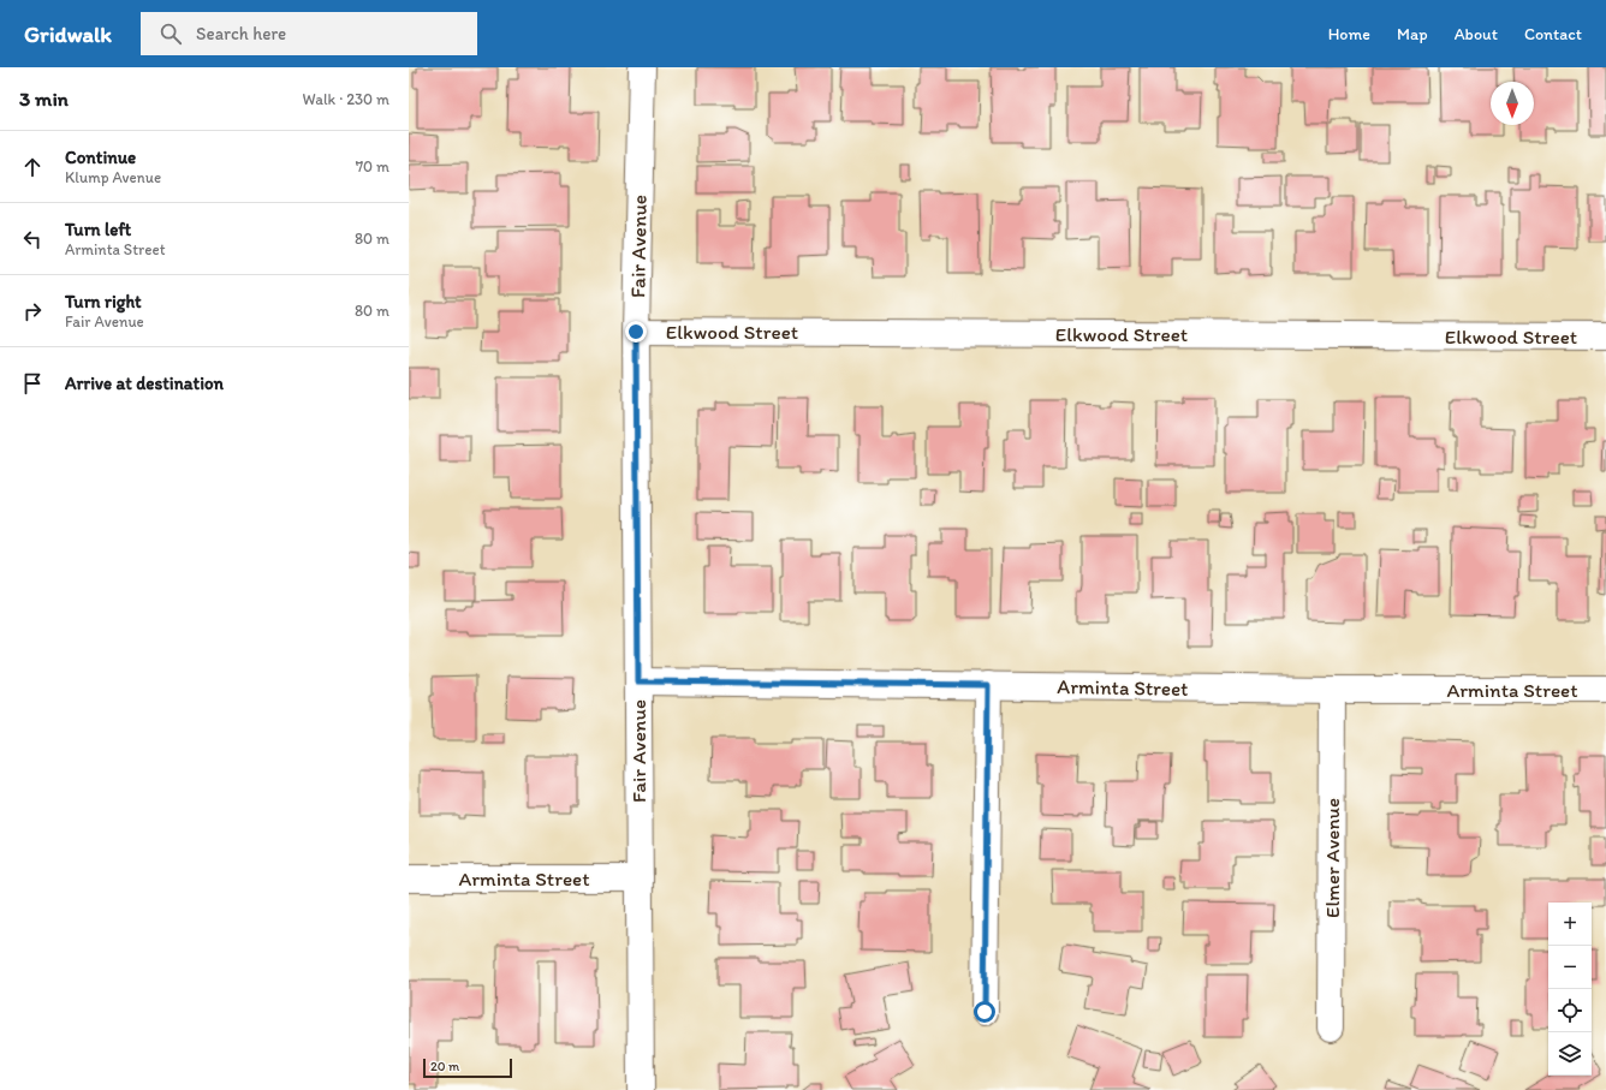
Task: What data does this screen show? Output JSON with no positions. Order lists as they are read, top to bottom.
{
  "streets": {
    "street": [
      "Fair Avenue",
      "Elkwood Street",
      "Arminta Street",
      "Elmer Avenue"
    ]
  },
  "crossings": [
    ["Fair Avenue", "Elkwood Street"],
    ["Fair Avenue", "Arminta Street"],
    ["Arminta Street", "Elmer Avenue"]
  ],
  "scale_bar": "20 m",
  "north": "bottom",
  "page": {
    "header": "Gridwalk",
    "search": "Search here",
    "nav": [
      "Home",
      "Map",
      "About",
      "Contact"
    ],
    "heading": ["3 min", "Walk · 230 m"],
    "list": [
      ["Continue", "Klump Avenue", "70 m"],
      ["Turn left", "Arminta Street", "80 m"],
      ["Turn right", "Fair Avenue", "80 m"],
      "Arrive at destination"
    ],
    "map_buttons": ["+", "−"],
    "scale": "20 m"
  }
}
